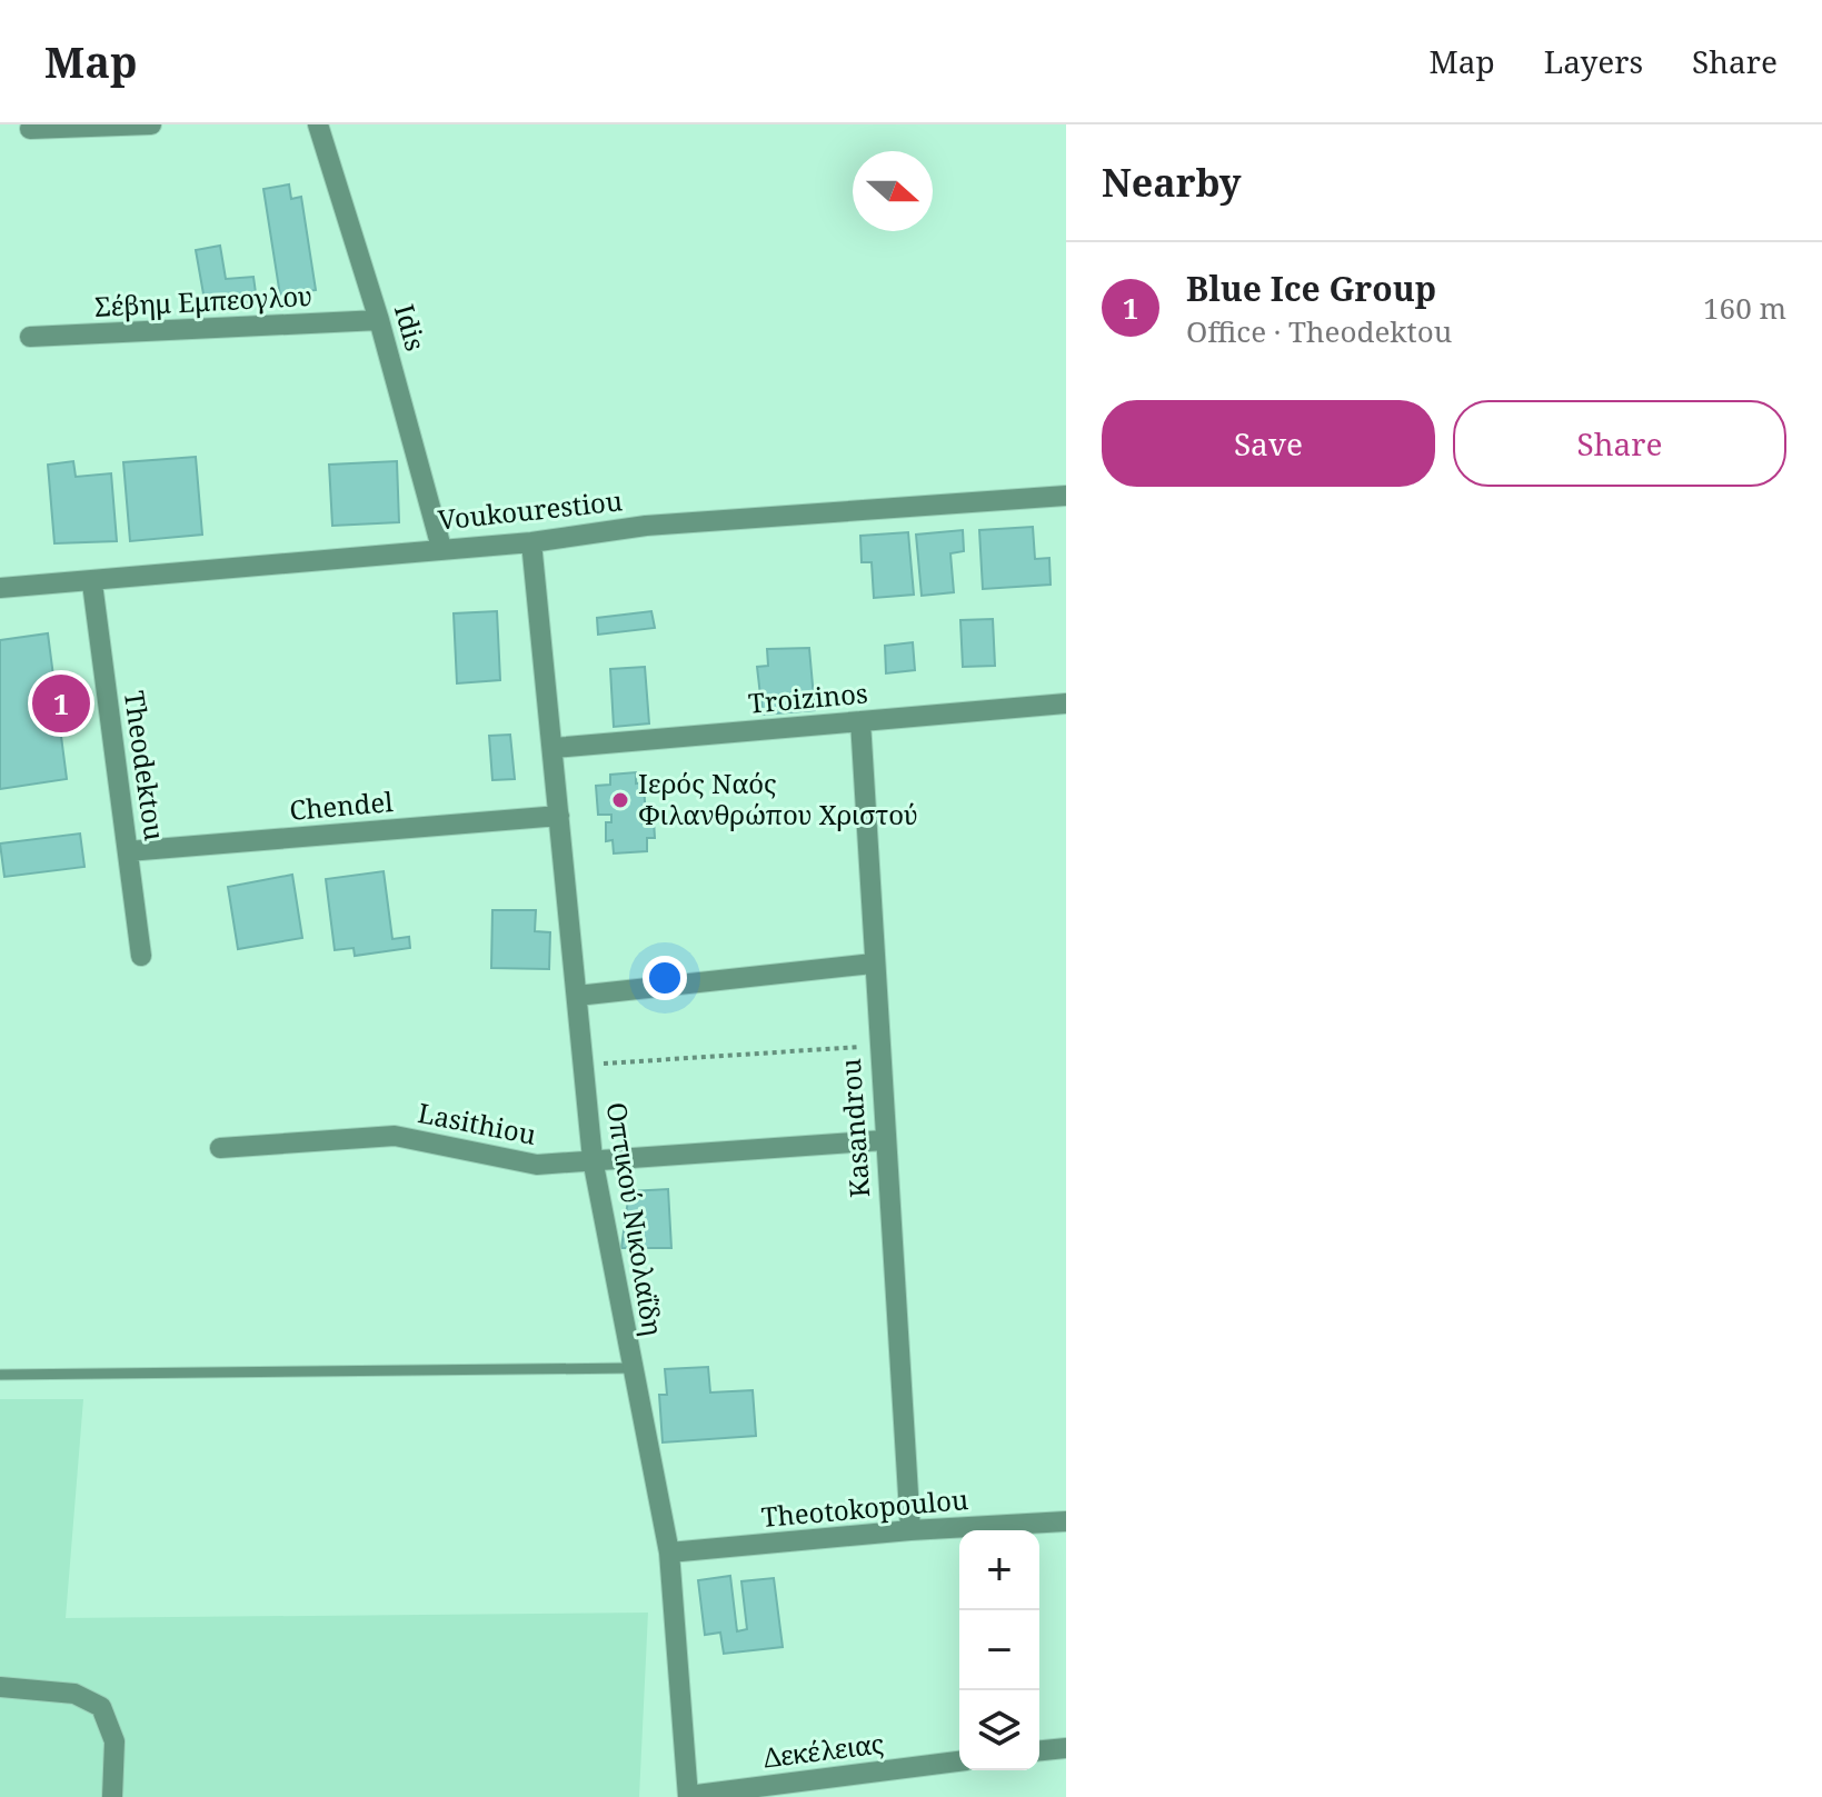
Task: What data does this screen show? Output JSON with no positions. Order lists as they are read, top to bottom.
{
  "streets": {
    "street": [
      "Σέβημ Εμπεογλου",
      "Idis",
      "Voukourestiou",
      "Troizinos",
      "Theodektou",
      "Chendel",
      "Lasithiou",
      "Kasandrou",
      "Οπτικού Νικολαΐδη",
      "Theotokopoulou",
      "Δεκέλειας"
    ]
  },
  "crossings": [
    ["Σέβημ Εμπεογλου", "Idis"],
    ["Idis", "Voukourestiou"],
    ["Voukourestiou", "Theodektou"],
    ["Voukourestiou", "Οπτικού Νικολαΐδη"],
    ["Troizinos", "Kasandrou"],
    ["Troizinos", "Οπτικού Νικολαΐδη"],
    ["Theodektou", "Chendel"],
    ["Chendel", "Οπτικού Νικολαΐδη"],
    ["Lasithiou", "Kasandrou"],
    ["Lasithiou", "Οπτικού Νικολαΐδη"],
    ["Kasandrou", "Theotokopoulou"],
    ["Οπτικού Νικολαΐδη", "Theotokopoulou"],
    ["Οπτικού Νικολαΐδη", "Δεκέλειας"]
  ],
  "places": ["Ιερός Ναός Φιλανθρώπου Χριστού"],
  "north": "right",
  "page": {
    "header": "Map",
    "nav": ["Map", "Layers", "Share"],
    "heading": "Nearby",
    "list": [
      {
        "mark": "1",
        "name": "Blue Ice Group",
        "note": "Office · Theodektou",
        "value": "160 m"
      }
    ],
    "buttons": ["Save", "Share"],
    "pins": "1",
    "map_buttons": ["+", "−"]
  }
}
